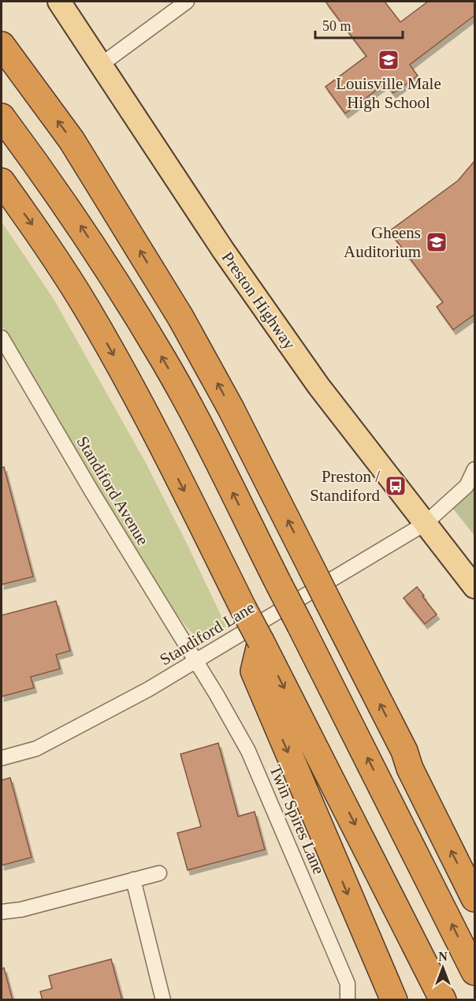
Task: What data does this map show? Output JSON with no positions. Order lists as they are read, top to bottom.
{
  "streets": {
    "main road": ["Preston Highway"],
    "street": ["Standiford Avenue", "Standiford Lane", "Twin Spires Lane"]
  },
  "crossings": [
    ["Preston Highway", "Standiford Lane"],
    ["Standiford Avenue", "Standiford Lane"],
    ["Standiford Avenue", "Twin Spires Lane"],
    ["Standiford Lane", "Twin Spires Lane"]
  ],
  "places": {
    "school or university": ["Louisville Male High School", "Gheens Auditorium"],
    "bus stop": ["Preston / Standiford"]
  },
  "scale_bar": "50 m",
  "north": "top"
}
